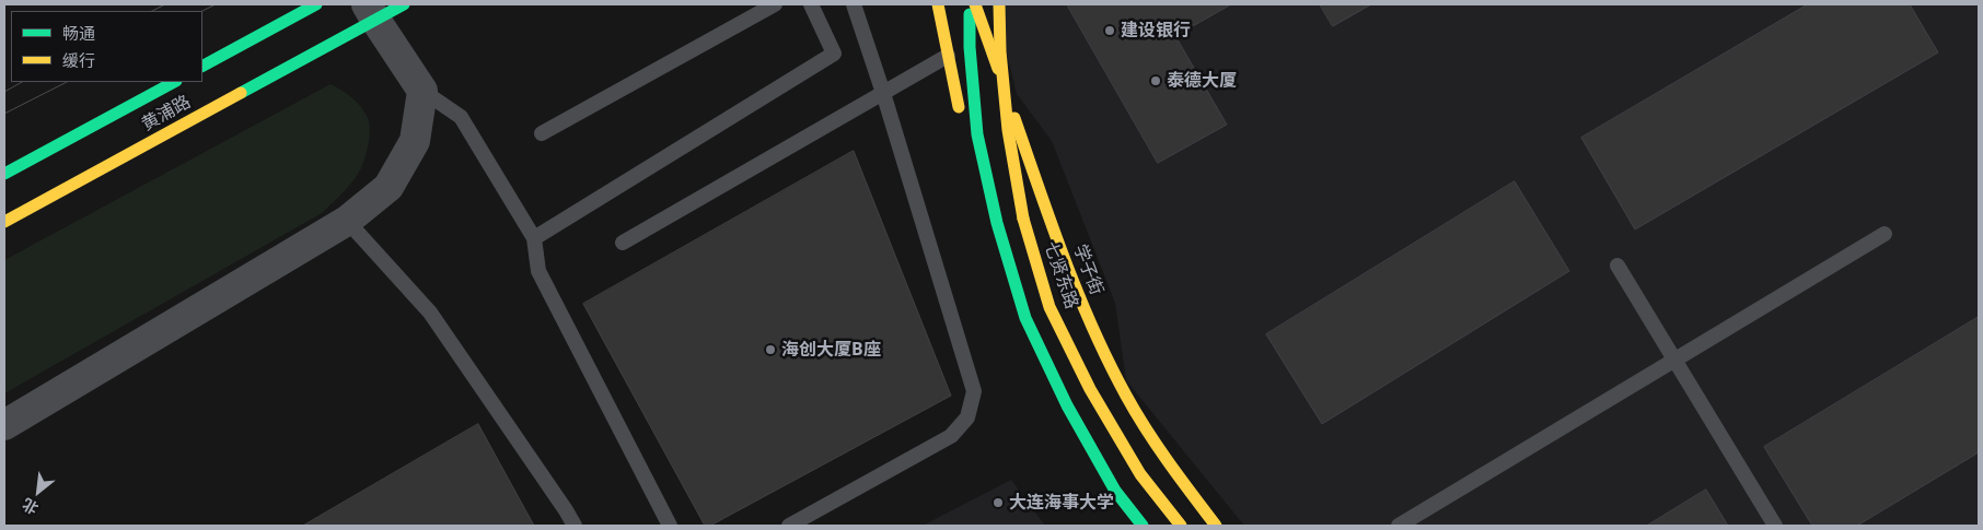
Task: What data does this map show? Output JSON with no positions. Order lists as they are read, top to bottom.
{
  "streets": {
    "main road": ["黄浦路", "学子街", "七贤东路"]
  },
  "places": [
    "建设银行",
    "泰德大厦",
    "海创大厦B座",
    "大连海事大学"
  ],
  "legend": ["畅通", "缓行"],
  "north": "bottom left"
}
